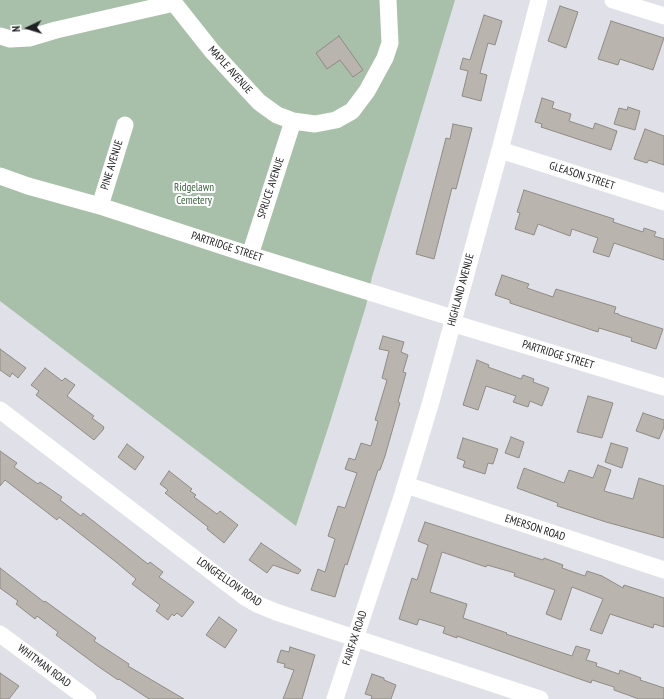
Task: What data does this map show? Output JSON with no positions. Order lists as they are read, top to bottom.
{
  "streets": {
    "street": [
      "MAPLE AVENUE",
      "PINE AVENUE",
      "GLEASON STREET",
      "SPRUCE AVENUE",
      "PARTRIDGE STREET",
      "HIGHLAND AVENUE",
      "EMERSON ROAD",
      "LONGFELLOW ROAD",
      "FAIRFAX ROAD",
      "WHITMAN ROAD"
    ]
  },
  "crossings": [
    ["MAPLE AVENUE", "SPRUCE AVENUE"],
    ["PINE AVENUE", "PARTRIDGE STREET"],
    ["GLEASON STREET", "HIGHLAND AVENUE"],
    ["SPRUCE AVENUE", "PARTRIDGE STREET"],
    ["PARTRIDGE STREET", "HIGHLAND AVENUE"],
    ["HIGHLAND AVENUE", "EMERSON ROAD"],
    ["HIGHLAND AVENUE", "FAIRFAX ROAD"],
    ["LONGFELLOW ROAD", "FAIRFAX ROAD"]
  ],
  "parks": ["Ridgelawn Cemetery"],
  "north": "left"
}
